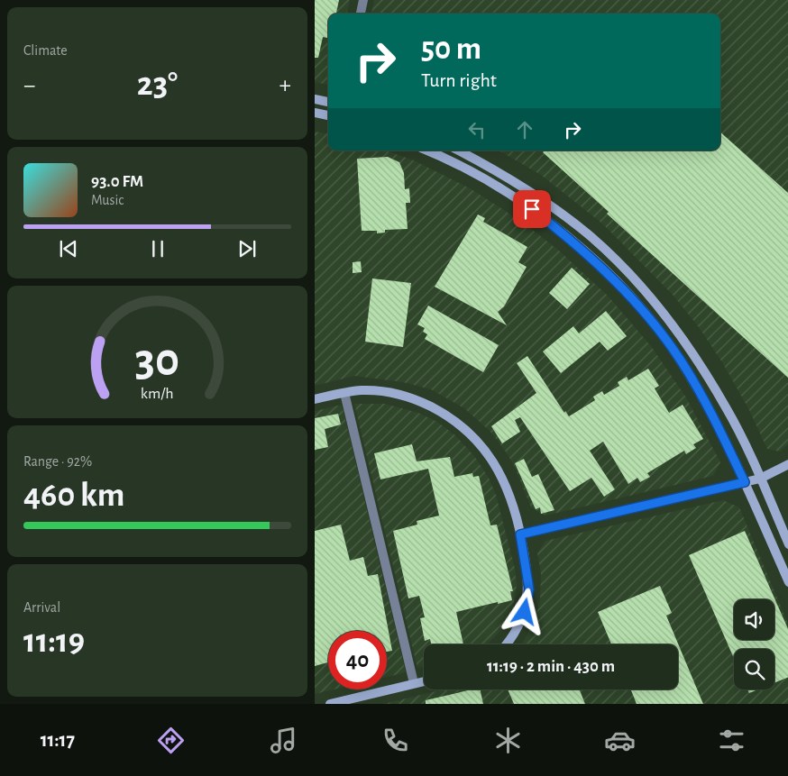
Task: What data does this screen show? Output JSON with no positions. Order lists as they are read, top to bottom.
{
  "page": {
    "tile": [
      "Climate",
      ["Range · 92%", "460 km"],
      ["Arrival", "11:19"]
    ],
    "turn": ["50 m", "Turn right"],
    "heat": ["−", "23°", "+"],
    "song": ["93.0 FM", "Music"],
    "limit": "40",
    "trip": "11:19 · 2 min · 430 m",
    "tabs": "11:17",
    "gauge": ["30", "km/h"]
  }
}
